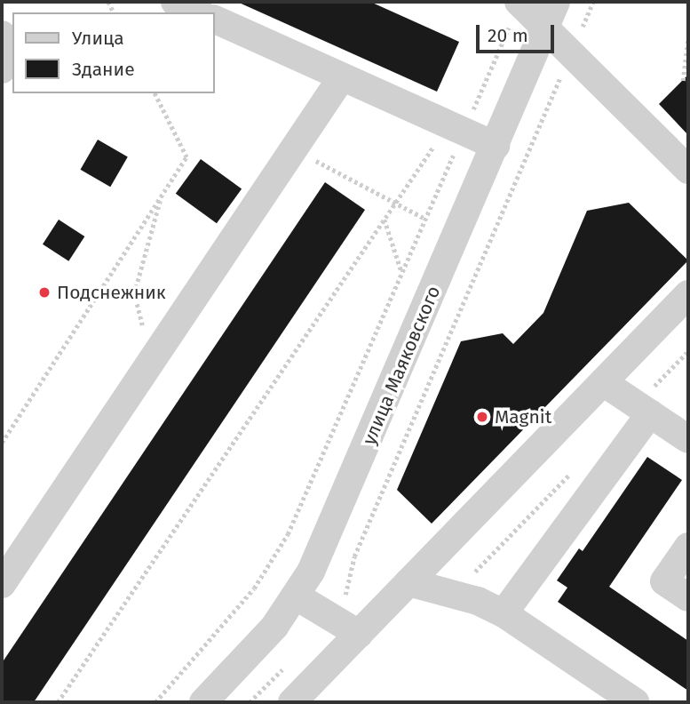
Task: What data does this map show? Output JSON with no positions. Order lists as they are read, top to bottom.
{
  "streets": {
    "street": ["улица Маяковского"]
  },
  "places": ["Подснежник", "Magnit"],
  "legend": ["Улица", "Здание"],
  "scale_bar": "20 m"
}
